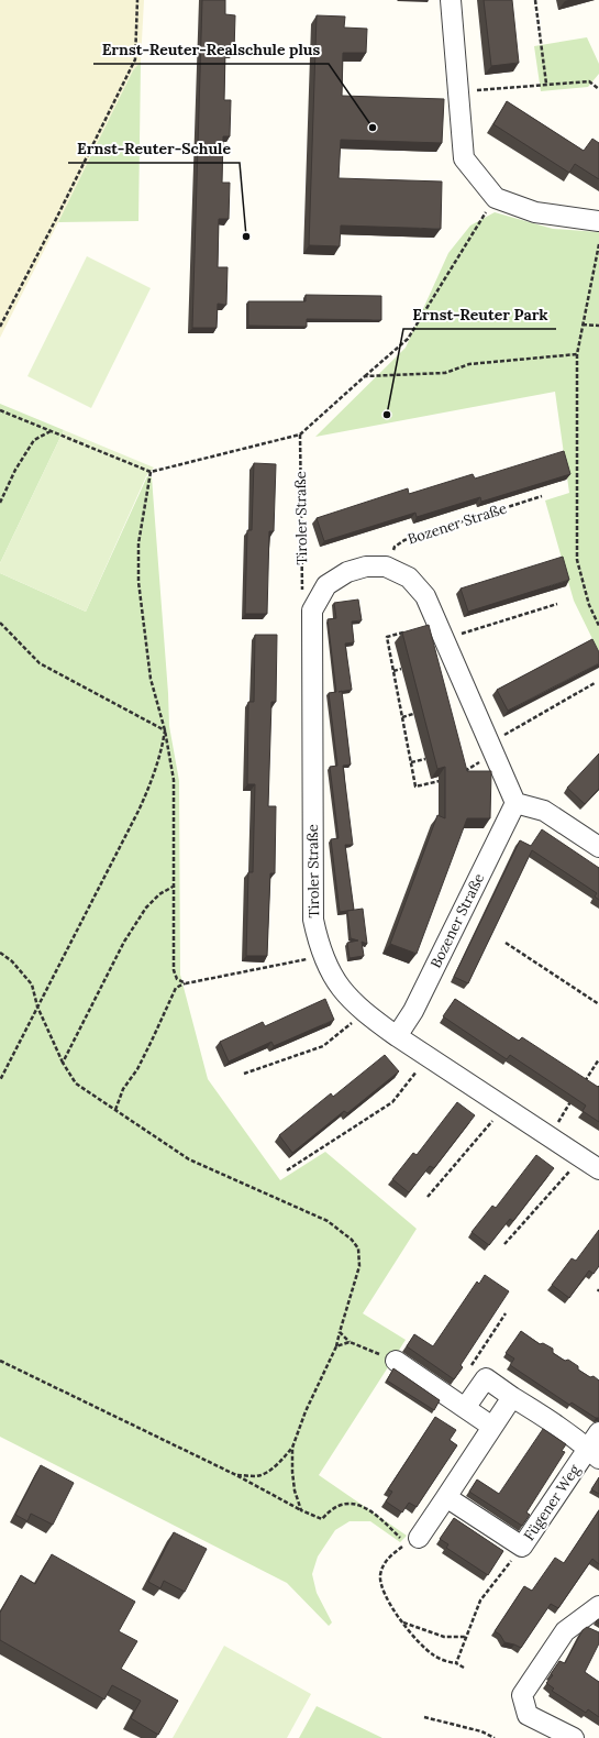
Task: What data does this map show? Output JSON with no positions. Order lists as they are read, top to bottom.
{
  "streets": {
    "street": ["Tiroler Straße", "Bozener Straße", "Fügener Weg"]
  },
  "crossings": [
    ["Tiroler Straße", "Bozener Straße"]
  ],
  "places": ["Ernst-Reuter-Realschule plus", "Ernst-Reuter-Schule", "Ernst-Reuter Park"]
}
